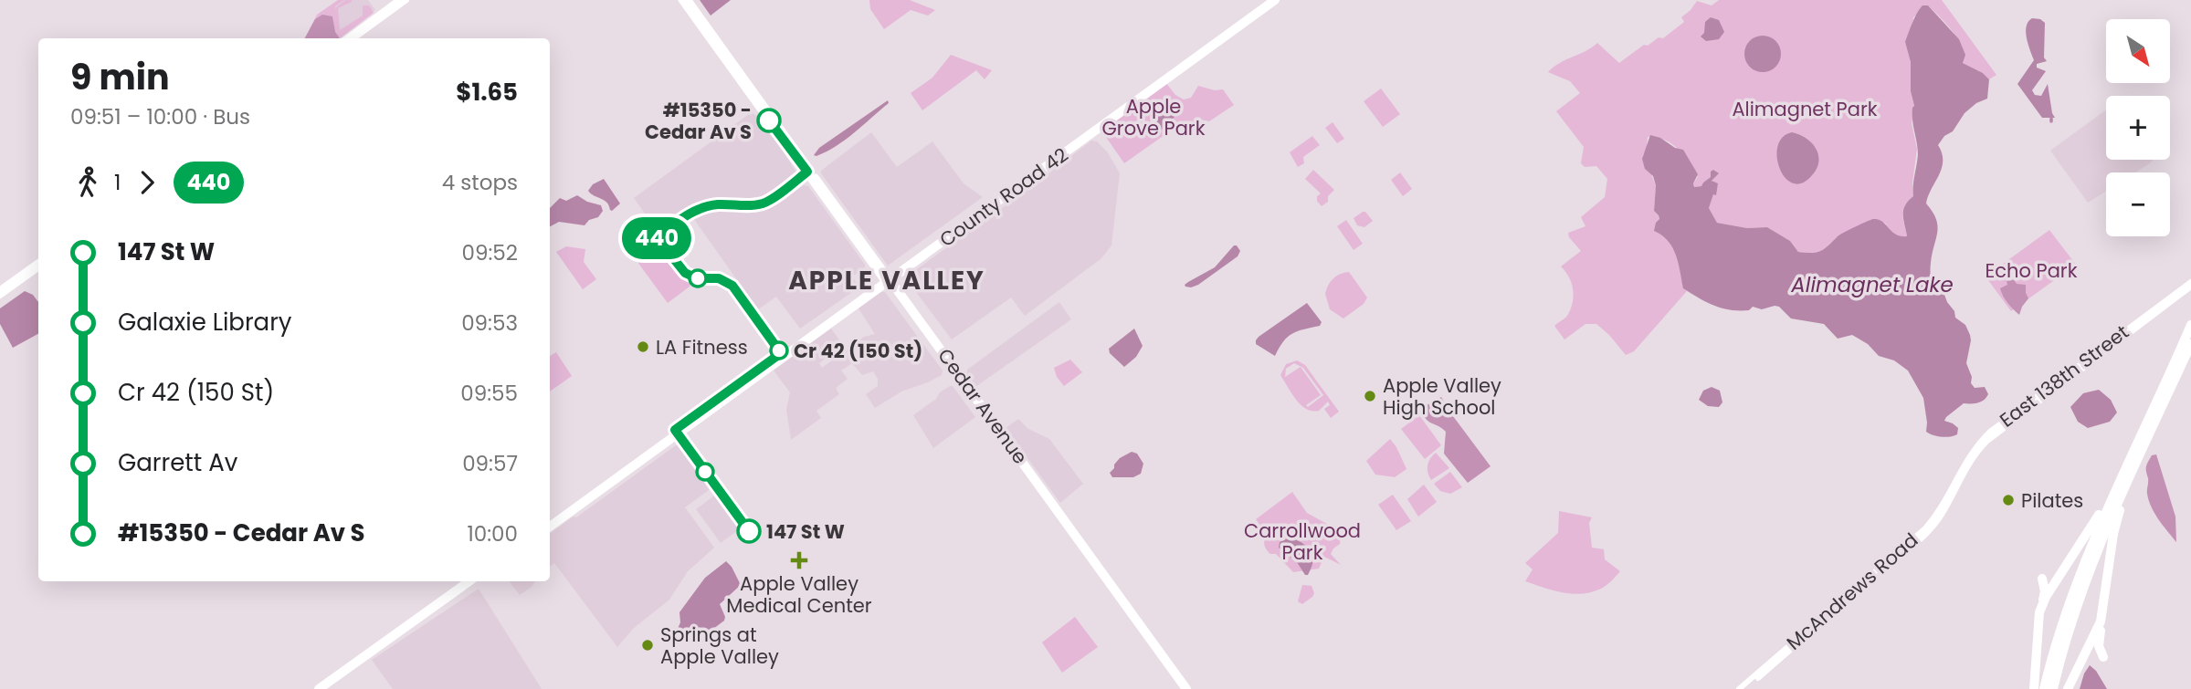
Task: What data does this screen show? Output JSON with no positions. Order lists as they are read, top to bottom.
{
  "streets": {
    "highway": ["County Road 42", "Cedar Avenue"],
    "main road": ["East 138th Street", "McAndrews Road"]
  },
  "crossings": [
    ["County Road 42", "Cedar Avenue"],
    ["East 138th Street", "McAndrews Road"]
  ],
  "districts": ["APPLE VALLEY"],
  "water": ["Alimagnet Lake"],
  "parks": [
    "Apple Grove Park",
    "Alimagnet Park",
    "Echo Park",
    "Carrollwood Park"
  ],
  "places": {
    "other": [
      "#15350 - Cedar Av S",
      "LA Fitness",
      "Cr 42 (150 St)",
      "Apple Valley High School",
      "Pilates",
      "147 St W",
      "Springs at Apple Valley"
    ],
    "health": ["Apple Valley Medical Center"]
  },
  "lines": ["bus line 440"],
  "north": "bottom right",
  "page": {
    "on_map": "440",
    "map_buttons": ["+", "−"],
    "heading": ["9 min", "09:51 – 10:00 · Bus", "$1.65"],
    "legs": ["1", "440", "4 stops"],
    "list": [
      {
        "name": "147 St W",
        "value": "09:52"
      },
      {
        "name": "Galaxie Library",
        "value": "09:53"
      },
      {
        "name": "Cr 42 (150 St)",
        "value": "09:55"
      },
      {
        "name": "Garrett Av",
        "value": "09:57"
      },
      {
        "name": "#15350 - Cedar Av S",
        "value": "10:00"
      }
    ]
  }
}
